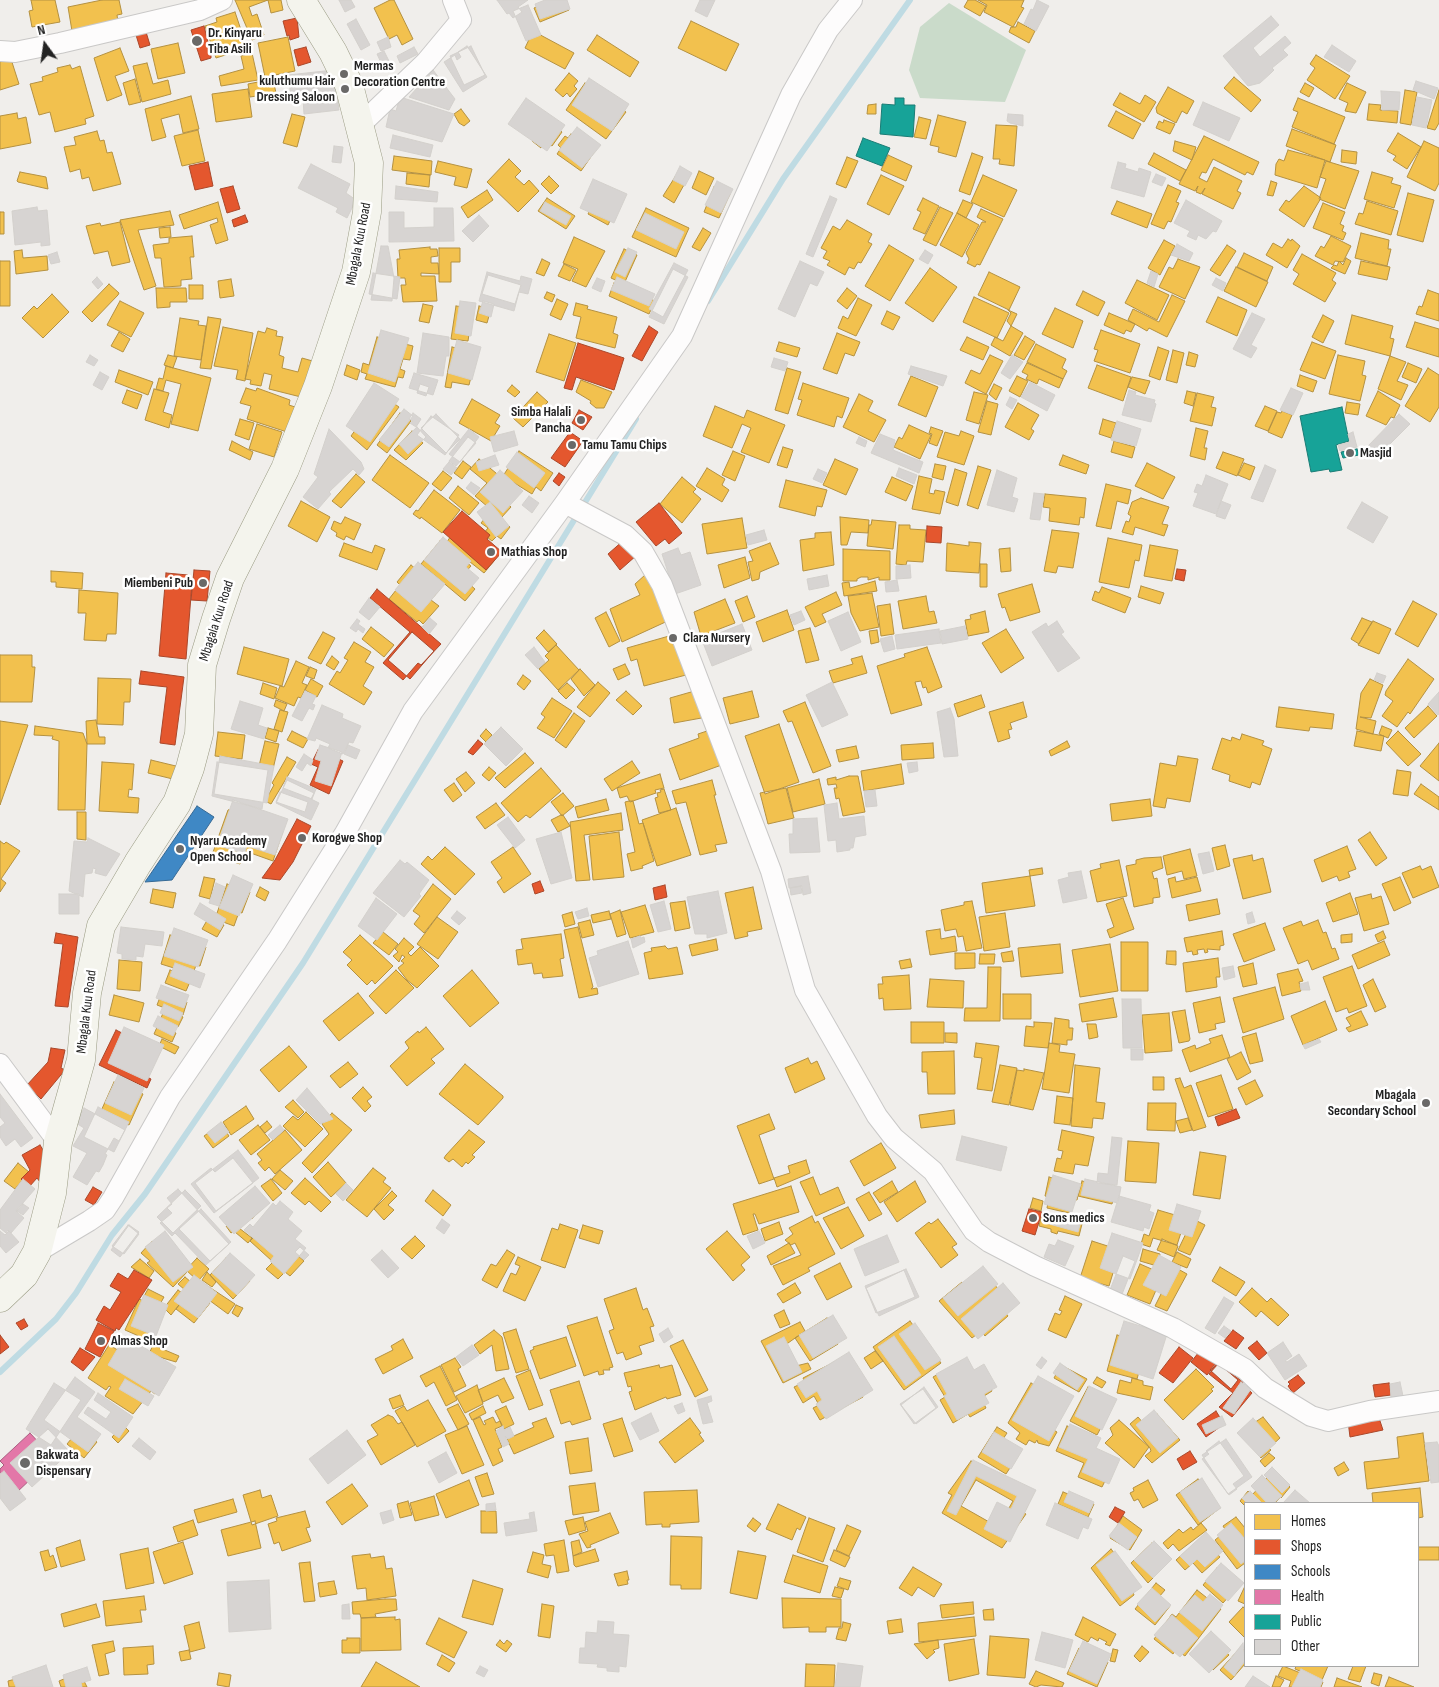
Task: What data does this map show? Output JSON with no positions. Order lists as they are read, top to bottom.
{
  "streets": {
    "street": ["Mbagala Kuu Road"]
  },
  "places": [
    "Dr. Kinyaru Tiba Asili",
    "Mermas Decoration Centre",
    "kuluthumu Hair Dressing Saloon",
    "Simba Halali Pancha",
    "Tamu Tamu Chips",
    "Masjid",
    "Mathias Shop",
    "Miembeni Pub",
    "Clara Nursery",
    "Korogwe Shop",
    "Nyaru Academy Open School",
    "Mbagala Secondary School",
    "Sons medics",
    "Almas Shop",
    "Bakwata Dispensary"
  ],
  "legend": [
    "Homes",
    "Shops",
    "Schools",
    "Health",
    "Public",
    "Other"
  ],
  "north": "top"
}
